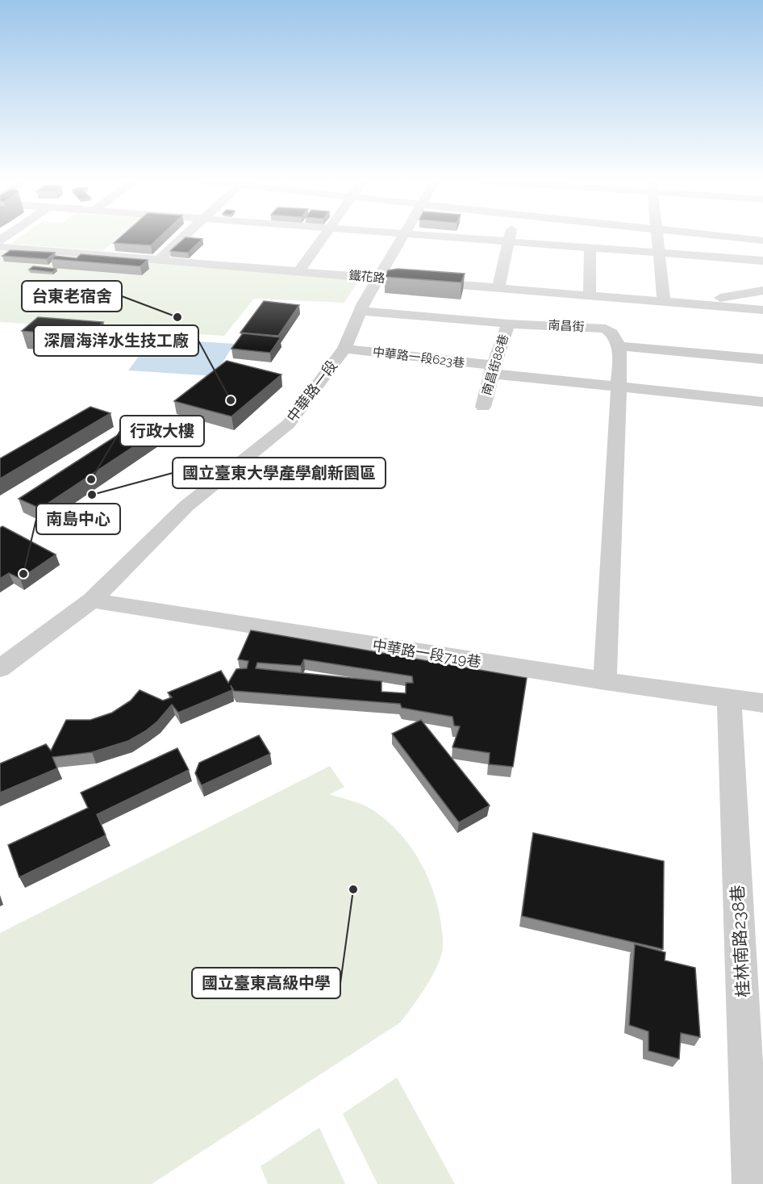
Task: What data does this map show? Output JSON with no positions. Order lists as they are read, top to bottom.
{
  "streets": {
    "street": [
      "鐵花路",
      "南昌街",
      "中華路一段623巷",
      "南昌街88巷",
      "中華路一段",
      "中華路一段719巷",
      "桂林南路238巷"
    ]
  },
  "crossings": [
    ["鐵花路", "中華路一段"],
    ["南昌街", "南昌街88巷"],
    ["南昌街", "中華路一段"],
    ["中華路一段623巷", "南昌街88巷"],
    ["中華路一段623巷", "中華路一段"],
    ["中華路一段", "中華路一段719巷"],
    ["中華路一段719巷", "桂林南路238巷"]
  ],
  "places": [
    "台東老宿舍",
    "深層海洋水生技工廠",
    "行政大樓",
    "國立臺東大學產學創新園區",
    "南島中心",
    "國立臺東高級中學"
  ]
}
